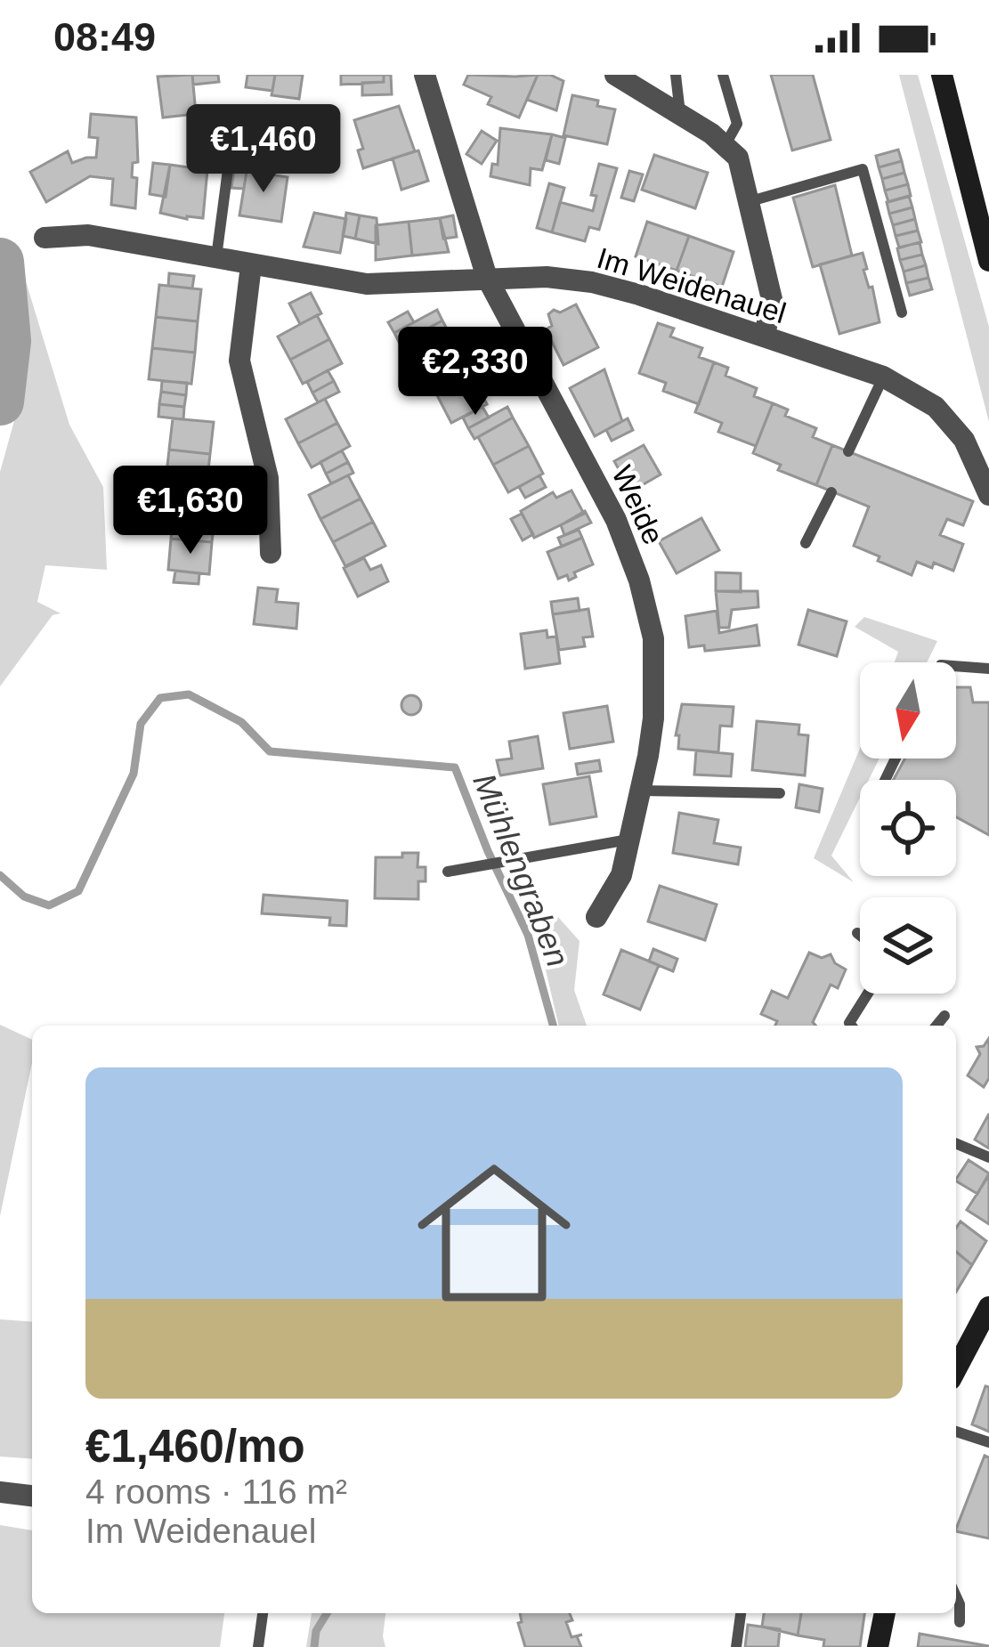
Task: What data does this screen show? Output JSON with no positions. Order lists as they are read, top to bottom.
{
  "streets": {
    "street": ["Im Weidenauel", "Weide"]
  },
  "crossings": [
    ["Im Weidenauel", "Weide"]
  ],
  "water": ["Mühlengraben"],
  "north": "bottom",
  "page": {
    "status": "08:49",
    "price": ["€1,460", "€2,330", "€1,630"],
    "list": [
      {
        "name": "€1,460/mo",
        "note": "4 rooms · 116 m² · Im Weidenauel"
      }
    ]
  }
}
